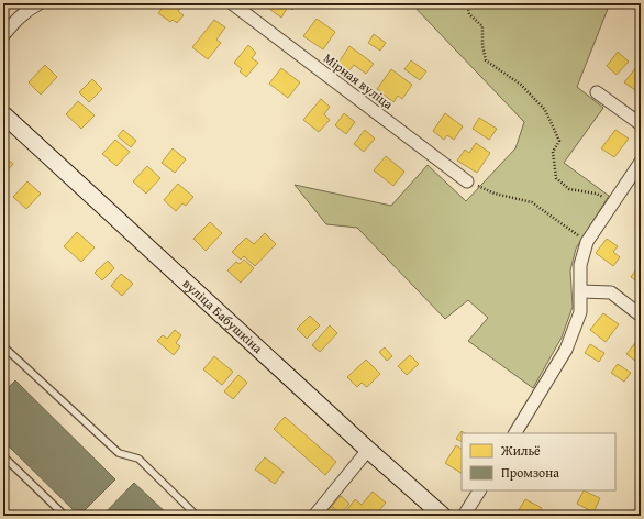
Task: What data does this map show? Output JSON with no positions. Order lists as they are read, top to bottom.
{
  "streets": {
    "street": ["Мірная вуліца", "вуліца Бабушкіна"]
  },
  "legend": ["Жильё", "Промзона"]
}
